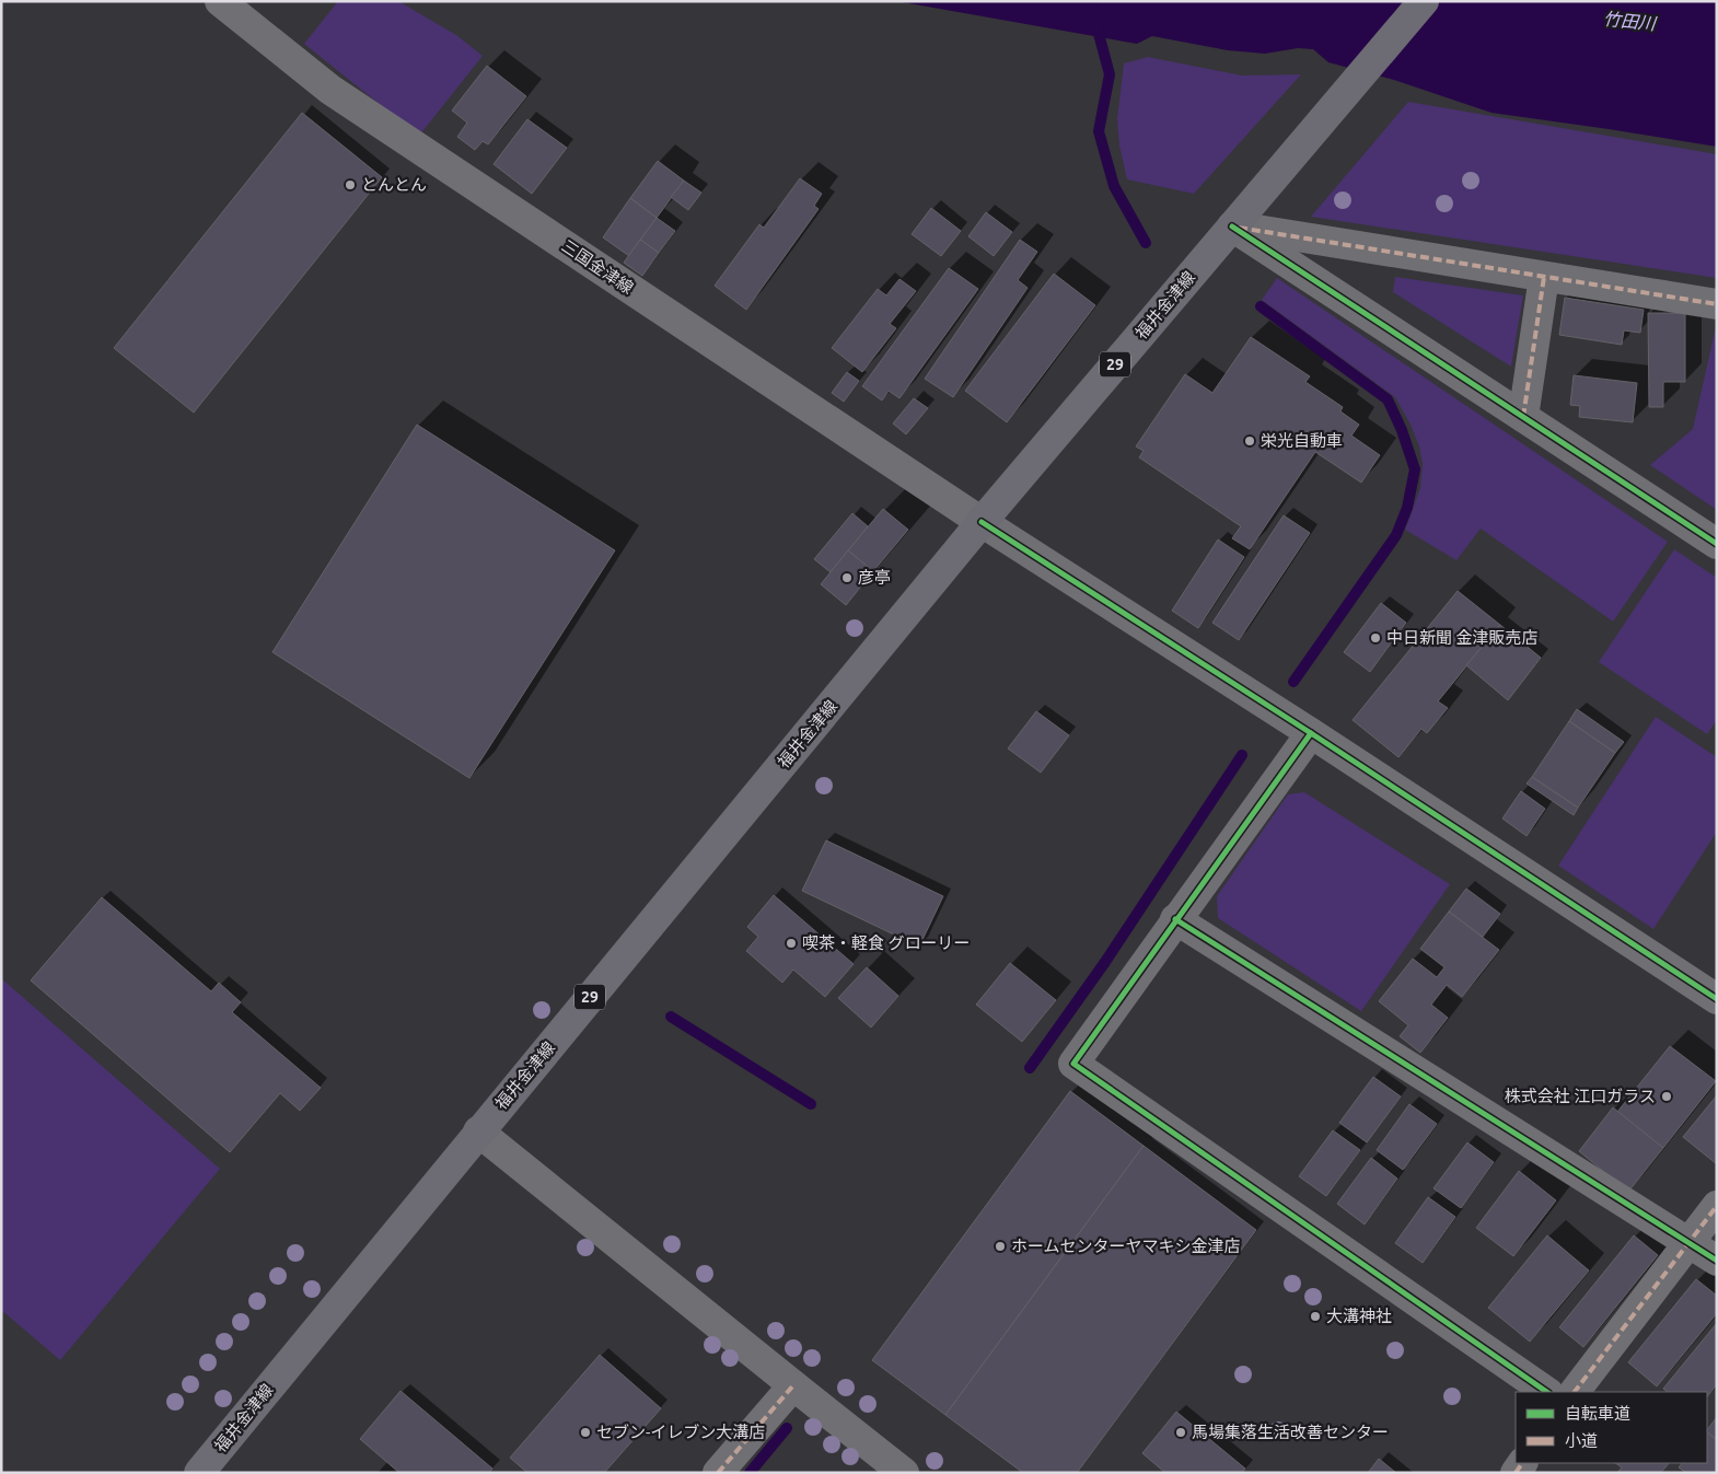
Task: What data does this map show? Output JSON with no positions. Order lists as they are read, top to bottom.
{
  "streets": {
    "main road": ["福井金津線", "29"],
    "street": ["三国金津線"]
  },
  "crossings": [
    ["三国金津線", "福井金津線"]
  ],
  "water": ["竹田川"],
  "places": [
    "とんとん",
    "栄光自動車",
    "彦亭",
    "中日新聞 金津販売店",
    "喫茶・軽食 グローリー",
    "株式会社 江口ガラス",
    "ホームセンターヤマキシ金津店",
    "大溝神社",
    "セブン-イレブン大溝店",
    "馬場集落生活改善センター"
  ],
  "legend": ["自転車道", "小道"]
}
